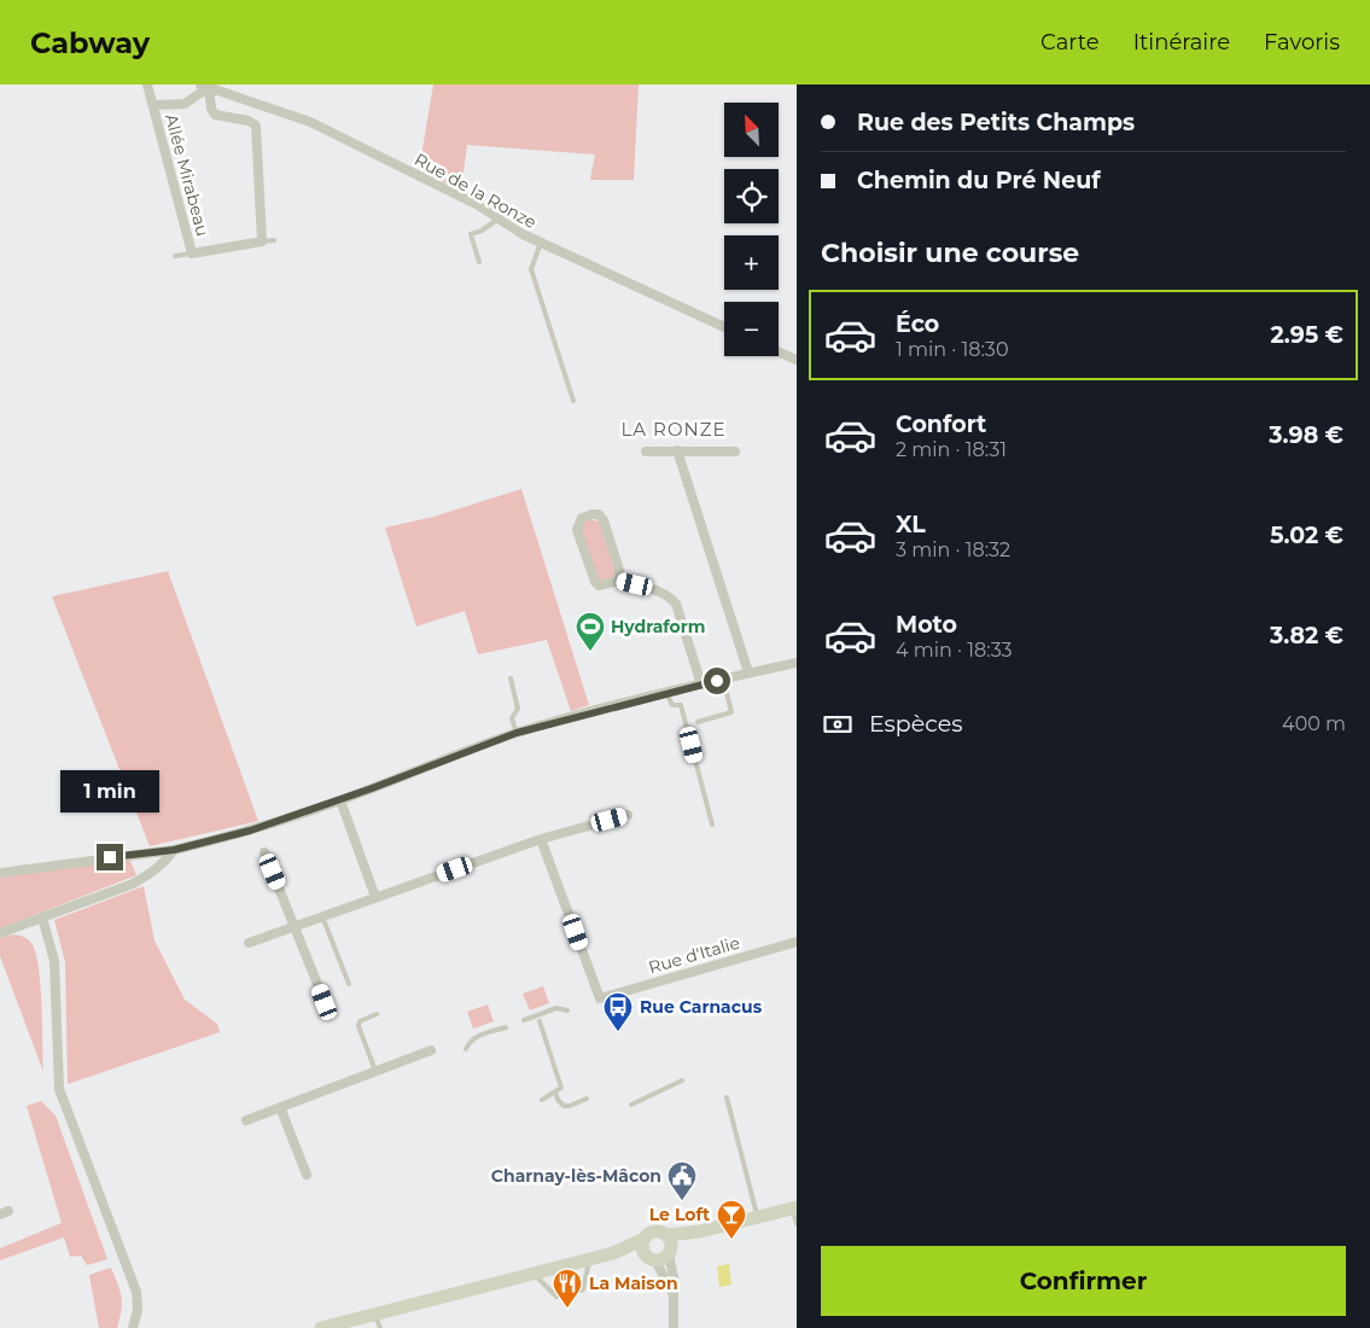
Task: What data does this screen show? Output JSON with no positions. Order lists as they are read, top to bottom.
{
  "streets": {
    "street": ["Allée Mirabeau", "Rue de la Ronze", "Rue d'Italie"]
  },
  "crossings": [
    ["Allée Mirabeau", "Rue de la Ronze"]
  ],
  "districts": ["LA RONZE"],
  "places": {
    "sports": ["Hydraform"],
    "bus stop": ["Rue Carnacus"],
    "public building": ["Charnay-lès-Mâcon"],
    "bar": ["Le Loft"],
    "restaurant": ["La Maison"]
  },
  "north": "top left",
  "page": {
    "header": "Cabway",
    "nav": ["Carte", "Itinéraire", "Favoris"],
    "banner": ["Rue des Petits Champs", "Chemin du Pré Neuf"],
    "map_buttons": ["+", "−"],
    "heading": "Choisir une course",
    "list": [
      {
        "name": "Éco",
        "note": "1 min · 18:30",
        "value": "2.95 €"
      },
      {
        "name": "Confort",
        "note": "2 min · 18:31",
        "value": "3.98 €"
      },
      {
        "name": "XL",
        "note": "3 min · 18:32",
        "value": "5.02 €"
      },
      {
        "name": "Moto",
        "note": "4 min · 18:33",
        "value": "3.82 €"
      }
    ],
    "pay": ["Espèces", "400 m"],
    "bubble": "1 min",
    "buttons": "Confirmer"
  }
}
